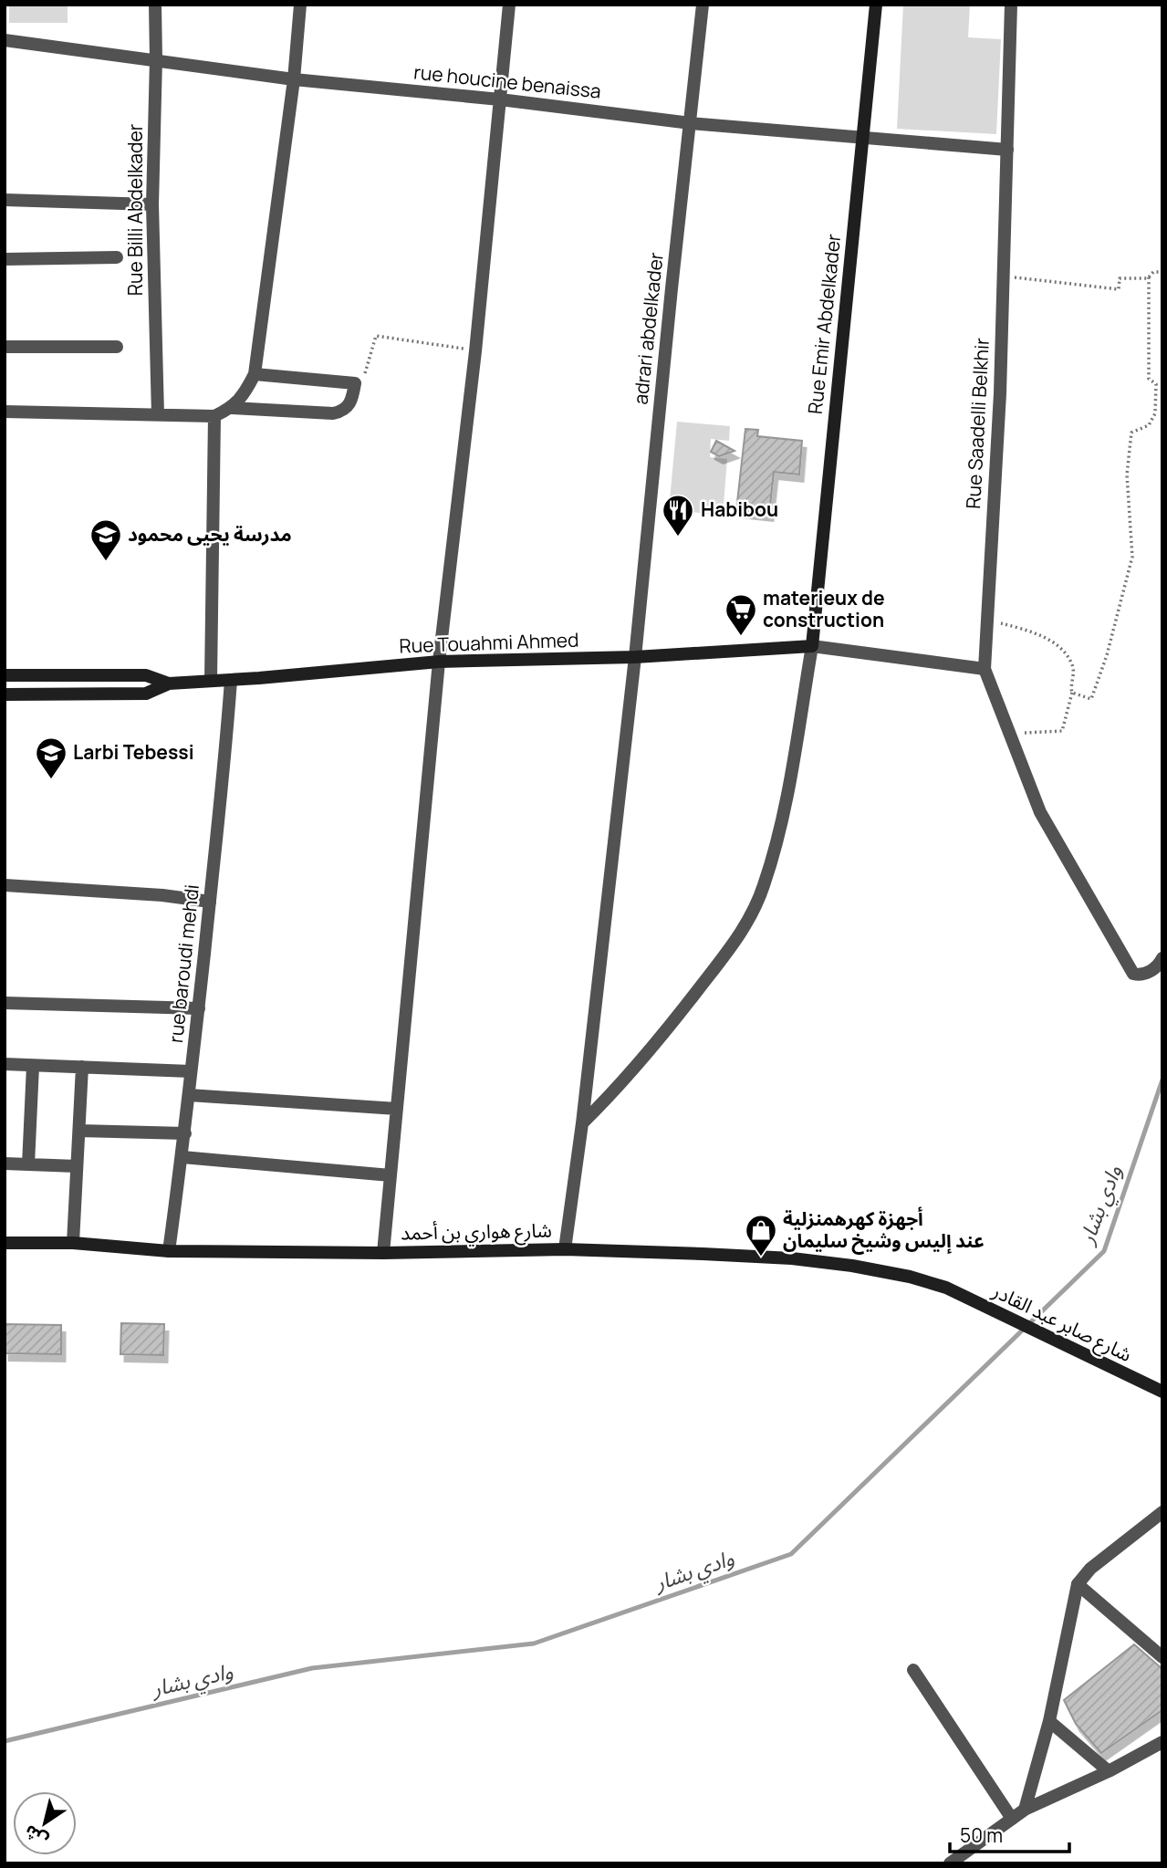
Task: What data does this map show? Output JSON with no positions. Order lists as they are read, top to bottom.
{
  "streets": {
    "main road": [
      "Rue Emir Abdelkader",
      "Rue Touahmi Ahmed",
      "شارع هواري بن أحمد",
      "شارع صابر عبد القادر"
    ],
    "street": [
      "rue houcine benaissa",
      "Rue Billi Abdelkader",
      "adrari abdelkader",
      "Rue Saadelli Belkhir",
      "rue baroudi mehdi"
    ]
  },
  "crossings": [
    ["rue houcine benaissa", "Rue Billi Abdelkader"],
    ["rue houcine benaissa", "Rue Emir Abdelkader"],
    ["rue houcine benaissa", "adrari abdelkader"],
    ["rue houcine benaissa", "Rue Saadelli Belkhir"],
    ["Rue Emir Abdelkader", "Rue Touahmi Ahmed"],
    ["adrari abdelkader", "Rue Touahmi Ahmed"],
    ["adrari abdelkader", "شارع هواري بن أحمد"],
    ["Rue Touahmi Ahmed", "rue baroudi mehdi"],
    ["rue baroudi mehdi", "شارع هواري بن أحمد"],
    ["شارع هواري بن أحمد", "شارع صابر عبد القادر"]
  ],
  "water": ["وادي بشار"],
  "places": {
    "restaurant": ["Habibou"],
    "school or university": ["مدرسة يحيى محمود", "Larbi Tebessi"],
    "supermarket": ["materieux de construction"],
    "shop": ["أجهزة كهرهمنزلية عند إليس وشيخ سليمان"]
  },
  "scale_bar": "50 m",
  "north": "bottom left"
}
